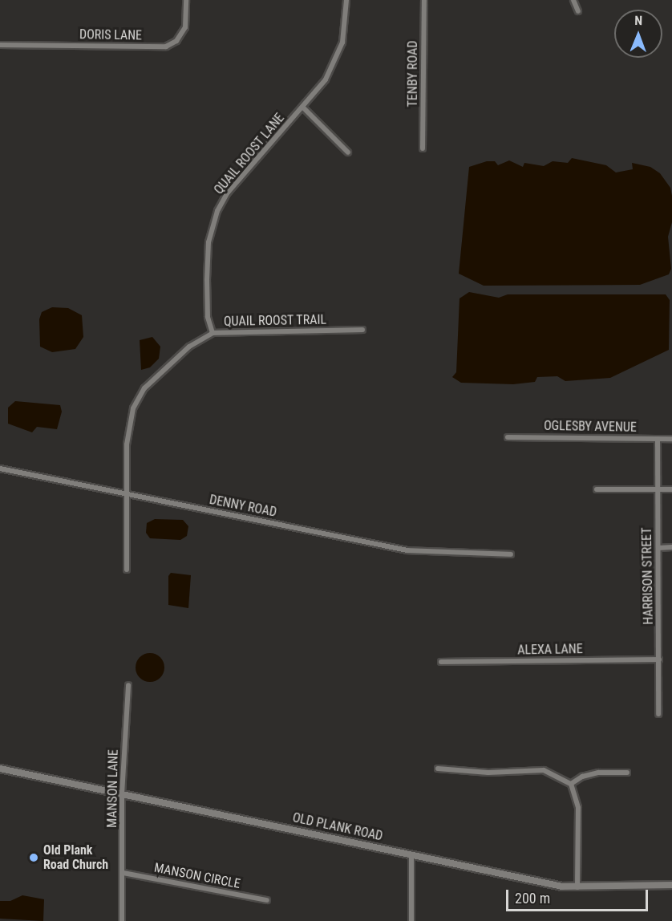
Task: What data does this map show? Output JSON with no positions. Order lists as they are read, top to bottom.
{
  "streets": {
    "street": [
      "DORIS LANE",
      "TENBY ROAD",
      "QUAIL ROOST LANE",
      "QUAIL ROOST TRAIL",
      "OGLESBY AVENUE",
      "DENNY ROAD",
      "HARRISON STREET",
      "ALEXA LANE",
      "MANSON LANE",
      "OLD PLANK ROAD",
      "MANSON CIRCLE"
    ]
  },
  "crossings": [
    ["QUAIL ROOST LANE", "QUAIL ROOST TRAIL"],
    ["QUAIL ROOST TRAIL", "DENNY ROAD"],
    ["OGLESBY AVENUE", "HARRISON STREET"],
    ["HARRISON STREET", "ALEXA LANE"],
    ["MANSON LANE", "OLD PLANK ROAD"],
    ["MANSON LANE", "MANSON CIRCLE"]
  ],
  "places": ["Old Plank Road Church"],
  "scale_bar": "200 m",
  "north": "top"
}
